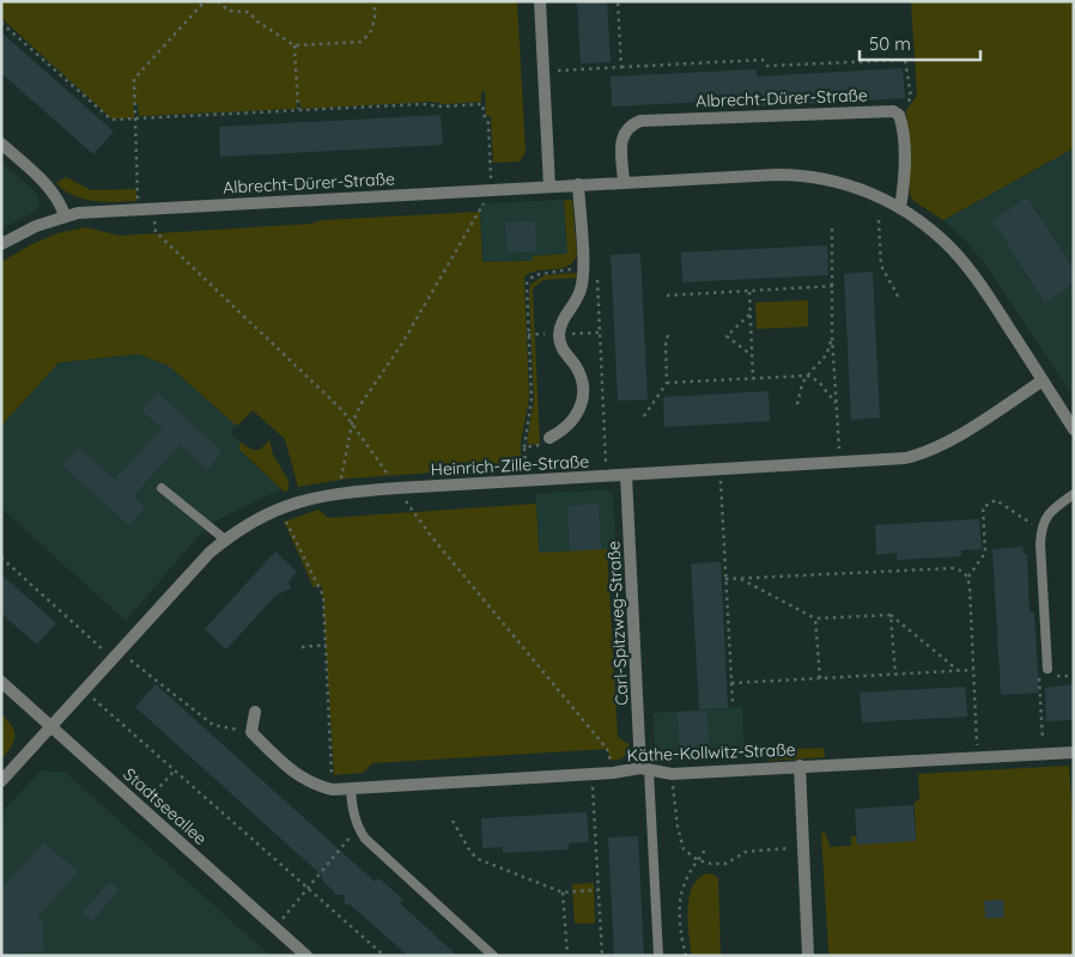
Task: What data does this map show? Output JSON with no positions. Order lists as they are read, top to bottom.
{
  "streets": {
    "street": [
      "Albrecht-Dürer-Straße",
      "Heinrich-Zille-Straße",
      "Carl-Spitzweg-Straße",
      "Käthe-Kollwitz-Straße",
      "Stadtseeallee"
    ]
  },
  "crossings": [
    ["Albrecht-Dürer-Straße", "Heinrich-Zille-Straße"],
    ["Heinrich-Zille-Straße", "Carl-Spitzweg-Straße"],
    ["Heinrich-Zille-Straße", "Stadtseeallee"],
    ["Carl-Spitzweg-Straße", "Käthe-Kollwitz-Straße"]
  ],
  "scale_bar": "50 m"
}
